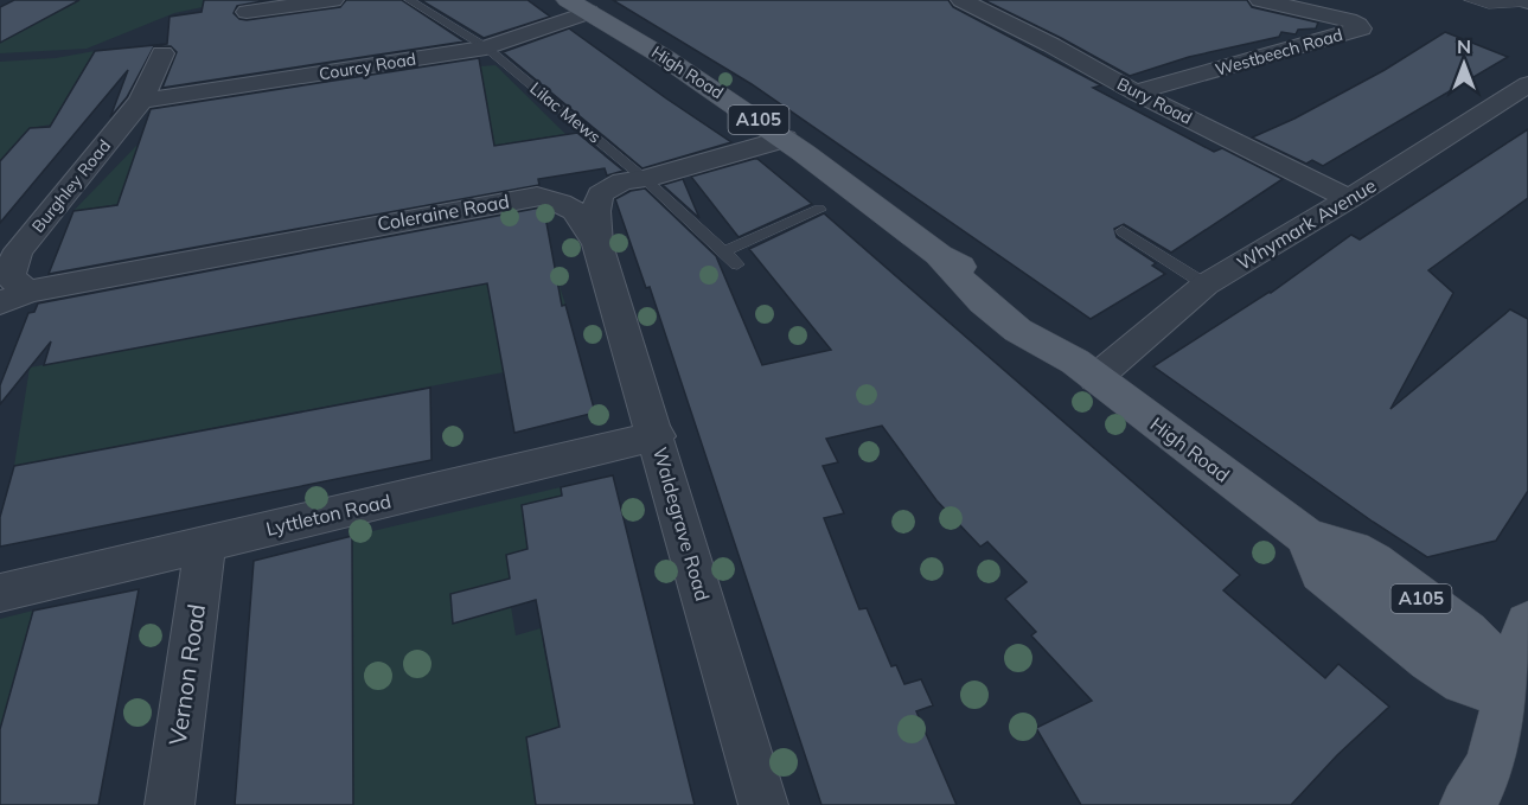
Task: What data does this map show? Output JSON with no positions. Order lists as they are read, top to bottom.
{
  "streets": {
    "main road": ["High Road", "A105"],
    "street": [
      "Westbeech Road",
      "Courcy Road",
      "Bury Road",
      "Burghley Road",
      "Coleraine Road",
      "Whymark Avenue",
      "Lyttleton Road",
      "Waldegrave Road",
      "Vernon Road"
    ],
    "lane": ["Lilac Mews"]
  },
  "crossings": [
    ["Westbeech Road", "Bury Road"],
    ["Courcy Road", "High Road"],
    ["Courcy Road", "Lilac Mews"],
    ["Courcy Road", "Burghley Road"],
    ["High Road", "Whymark Avenue"],
    ["Bury Road", "Whymark Avenue"],
    ["Burghley Road", "Coleraine Road"],
    ["Coleraine Road", "Waldegrave Road"],
    ["Lyttleton Road", "Waldegrave Road"],
    ["Lyttleton Road", "Vernon Road"]
  ],
  "north": "top"
}
